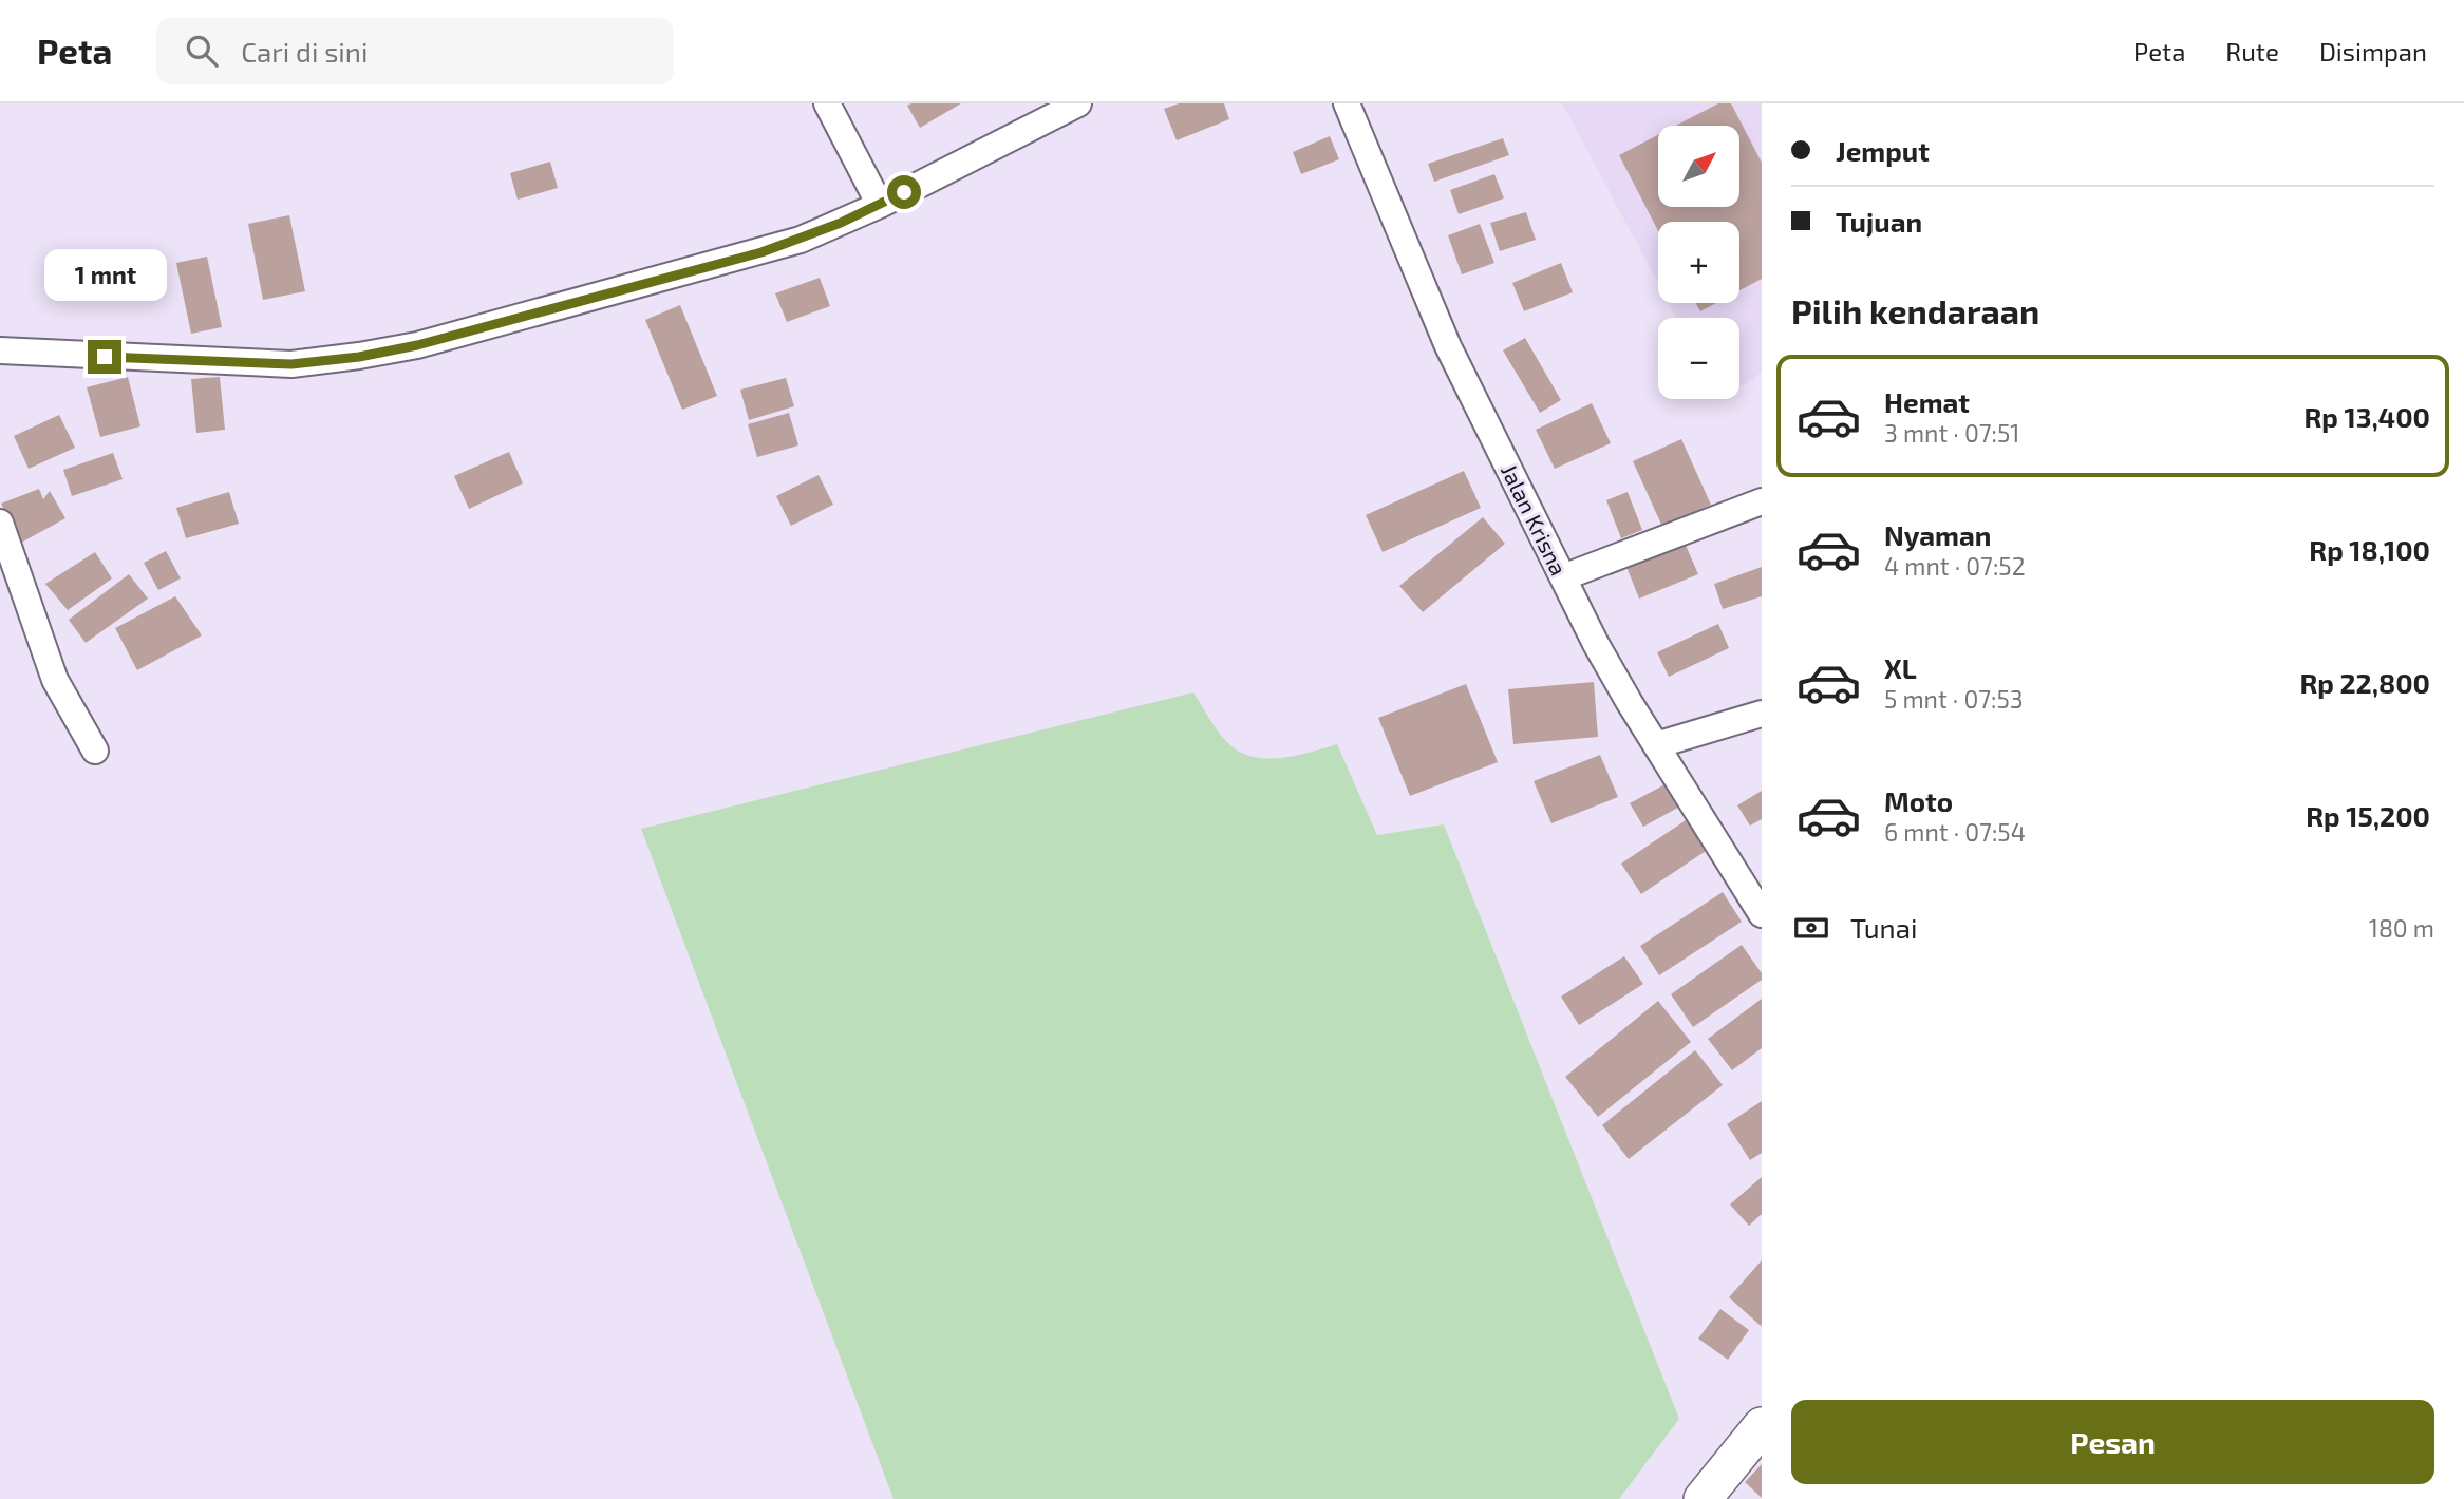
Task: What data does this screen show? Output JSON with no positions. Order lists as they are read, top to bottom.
{
  "streets": {
    "street": ["Jalan Krisna"]
  },
  "north": "top right",
  "page": {
    "header": "Peta",
    "search": "Cari di sini",
    "nav": ["Peta", "Rute", "Disimpan"],
    "banner": ["Jemput", "Tujuan"],
    "map_buttons": ["+", "−"],
    "bubble": "1 mnt",
    "heading": "Pilih kendaraan",
    "list": [
      {
        "name": "Hemat",
        "note": "3 mnt · 07:51",
        "value": "Rp 13,400"
      },
      {
        "name": "Nyaman",
        "note": "4 mnt · 07:52",
        "value": "Rp 18,100"
      },
      {
        "name": "XL",
        "note": "5 mnt · 07:53",
        "value": "Rp 22,800"
      },
      {
        "name": "Moto",
        "note": "6 mnt · 07:54",
        "value": "Rp 15,200"
      }
    ],
    "pay": ["Tunai", "180 m"],
    "buttons": "Pesan"
  }
}
